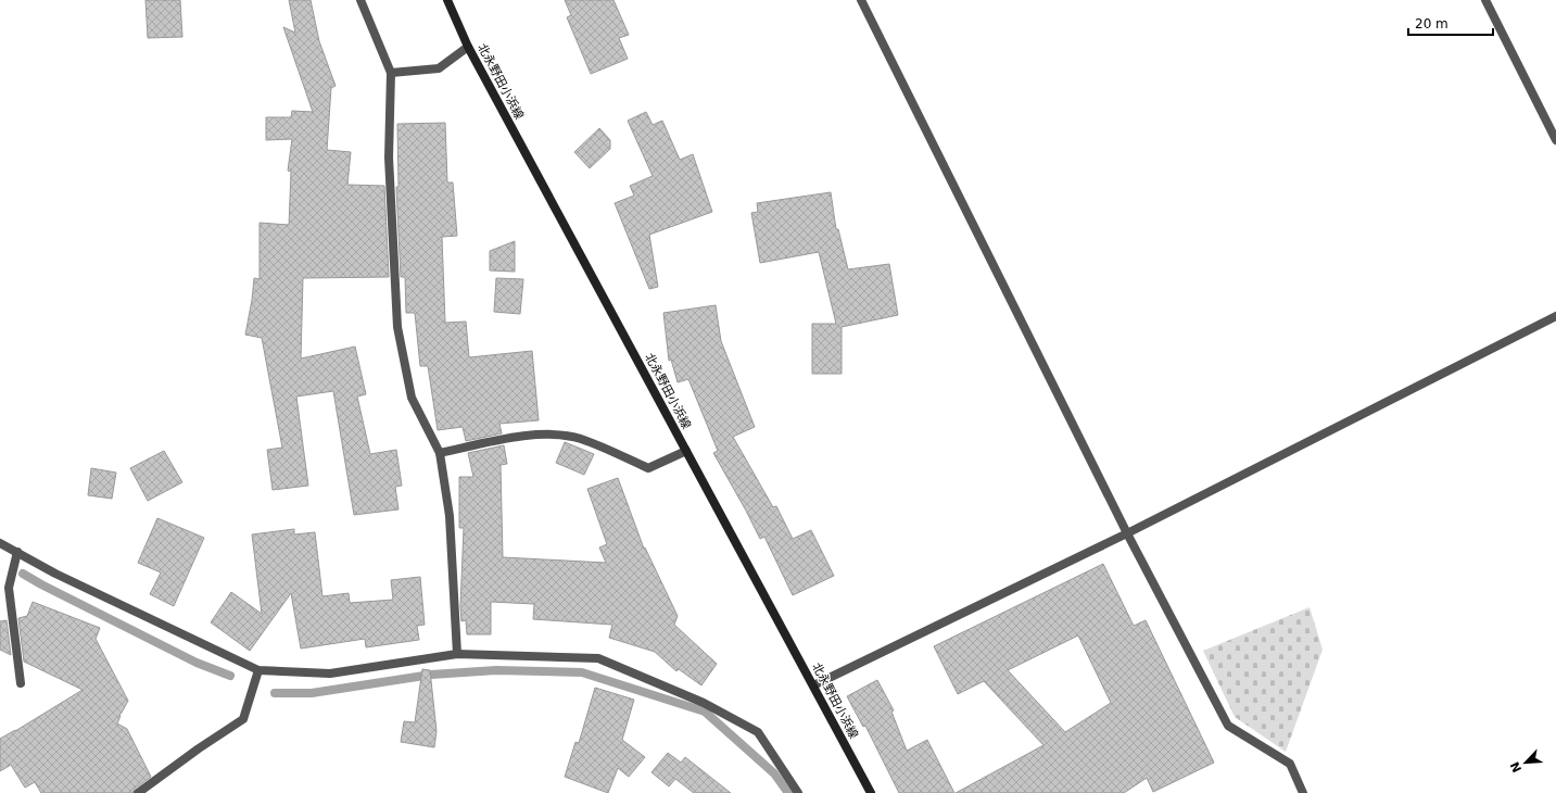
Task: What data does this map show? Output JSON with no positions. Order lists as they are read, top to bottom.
{
  "streets": {
    "main road": ["北永野田小浜線"]
  },
  "scale_bar": "20 m",
  "north": "bottom left"
}
